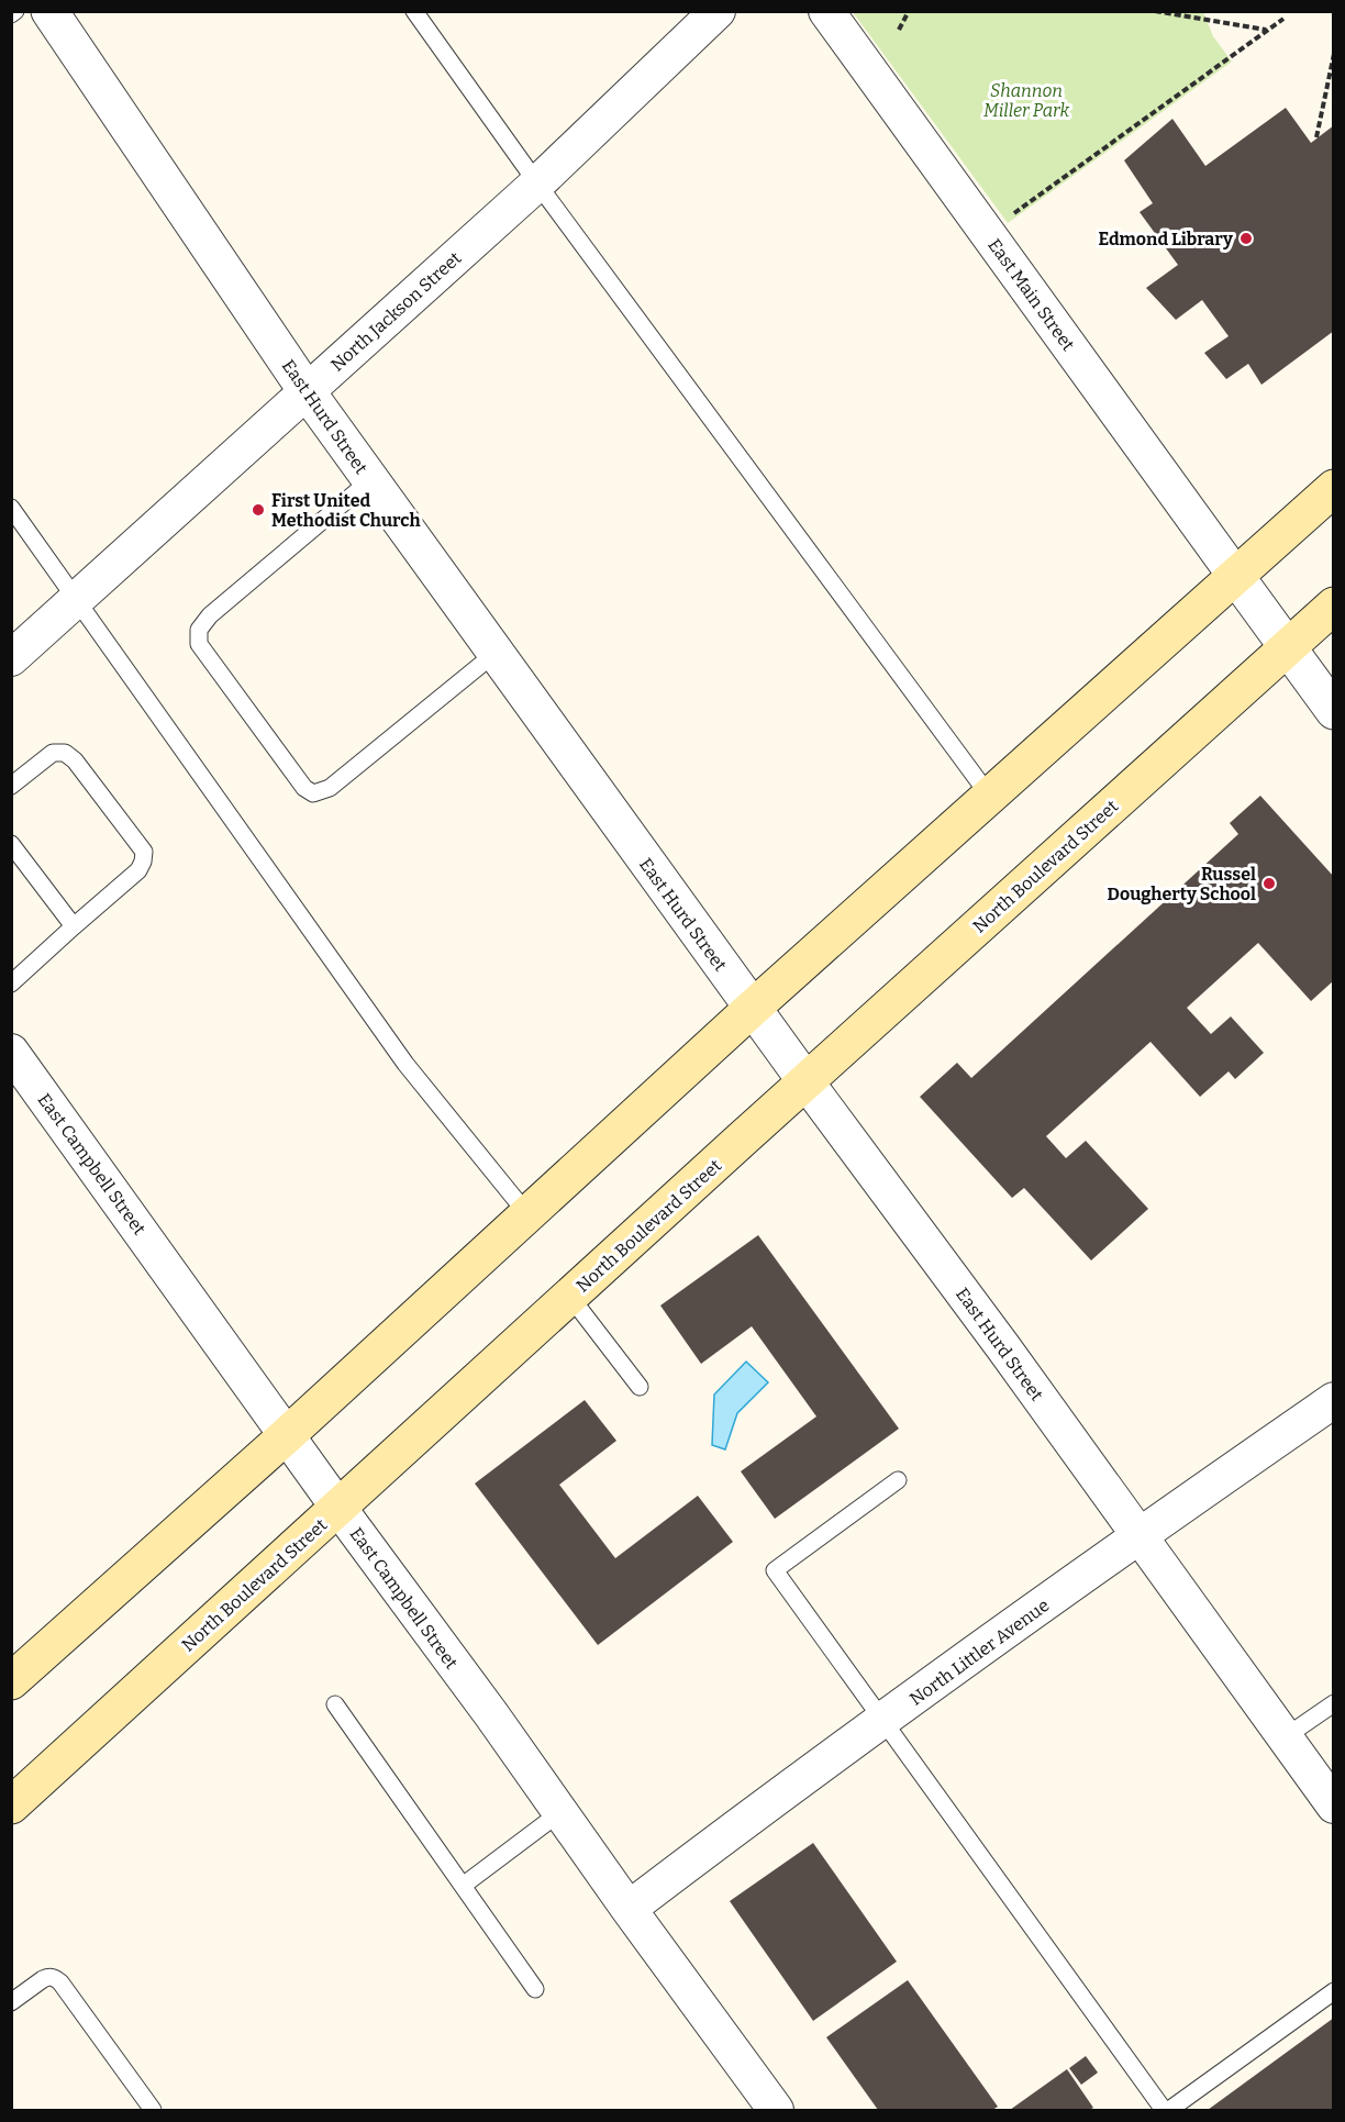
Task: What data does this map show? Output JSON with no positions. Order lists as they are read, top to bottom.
{
  "streets": {
    "main road": ["North Boulevard Street"],
    "street": [
      "East Main Street",
      "North Jackson Street",
      "East Hurd Street",
      "East Campbell Street",
      "North Littler Avenue"
    ]
  },
  "crossings": [
    ["North Jackson Street", "East Hurd Street"],
    ["East Hurd Street", "North Boulevard Street"],
    ["East Hurd Street", "North Littler Avenue"],
    ["North Boulevard Street", "East Campbell Street"],
    ["East Campbell Street", "North Littler Avenue"]
  ],
  "parks": ["Shannon Miller Park"],
  "places": ["Edmond Library", "First United Methodist Church", "Russel Dougherty School"]
}
